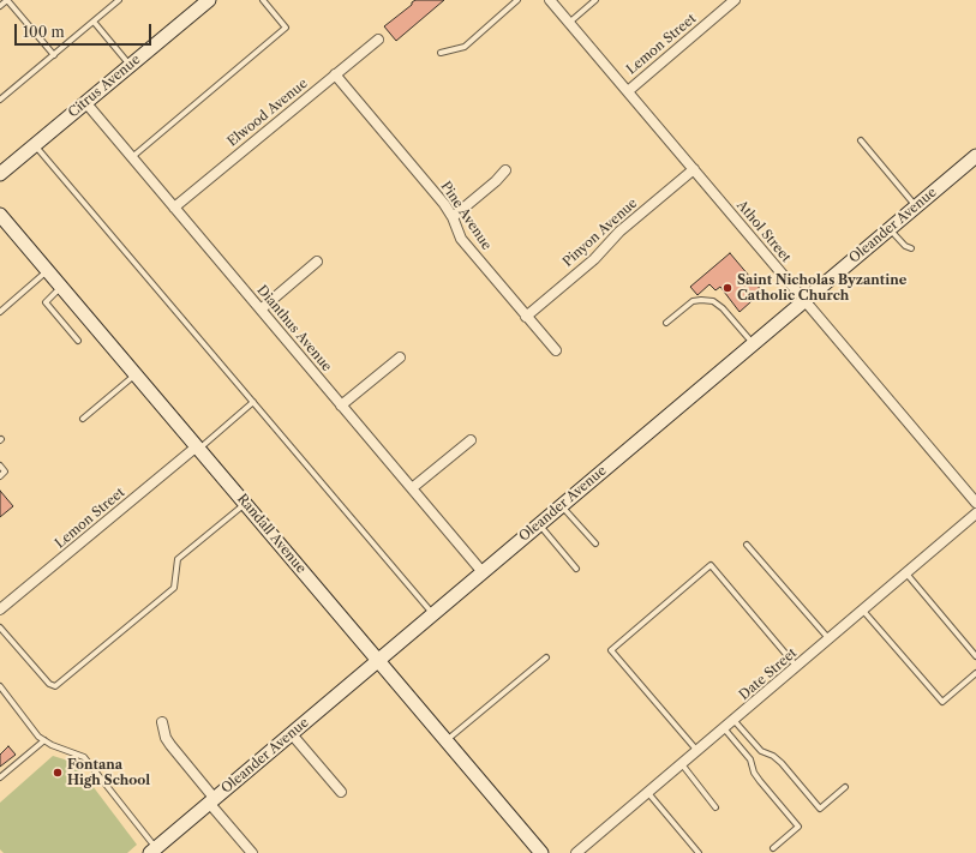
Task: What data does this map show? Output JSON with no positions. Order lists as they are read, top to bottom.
{
  "streets": {
    "street": [
      "Lemon Street",
      "Citrus Avenue",
      "Elwood Avenue",
      "Pine Avenue",
      "Oleander Avenue",
      "Athol Street",
      "Pinyon Avenue",
      "Dianthus Avenue",
      "Randall Avenue",
      "Date Street"
    ]
  },
  "crossings": [
    ["Lemon Street", "Athol Street"],
    ["Lemon Street", "Randall Avenue"],
    ["Citrus Avenue", "Dianthus Avenue"],
    ["Elwood Avenue", "Pine Avenue"],
    ["Elwood Avenue", "Dianthus Avenue"],
    ["Pine Avenue", "Pinyon Avenue"],
    ["Oleander Avenue", "Athol Street"],
    ["Oleander Avenue", "Dianthus Avenue"],
    ["Oleander Avenue", "Randall Avenue"],
    ["Athol Street", "Pinyon Avenue"]
  ],
  "places": ["Saint Nicholas Byzantine Catholic Church", "Fontana High School"],
  "scale_bar": "100 m"
}
